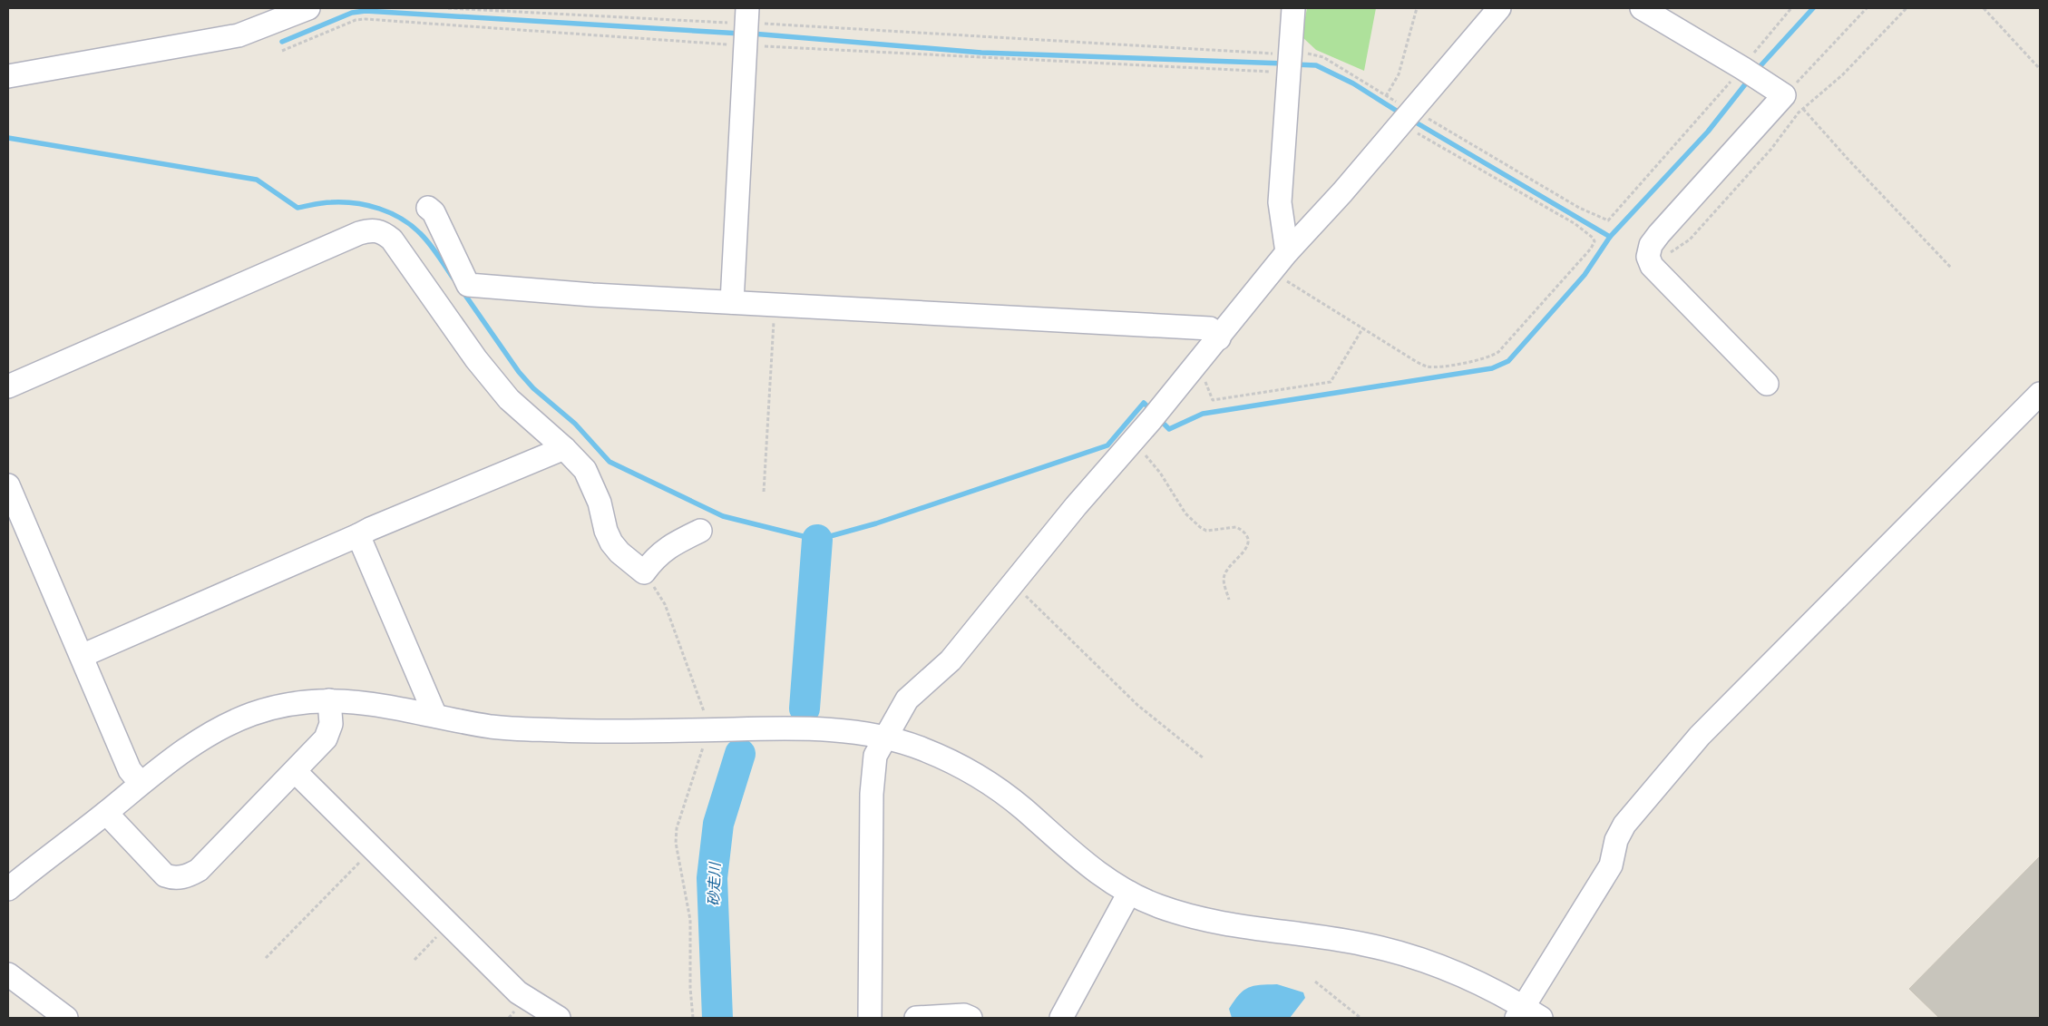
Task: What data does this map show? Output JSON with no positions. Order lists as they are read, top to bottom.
{
  "water": ["砂走川"]
}
